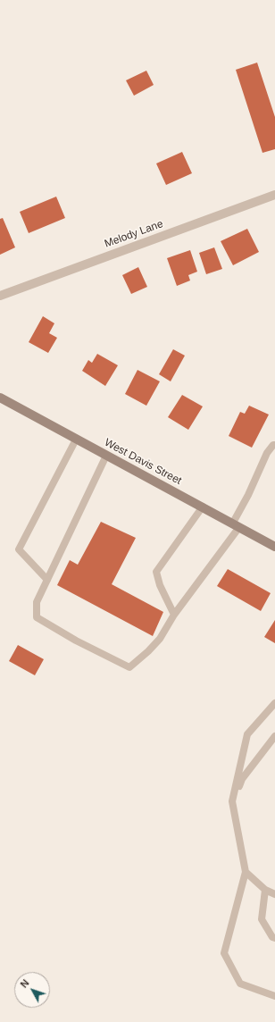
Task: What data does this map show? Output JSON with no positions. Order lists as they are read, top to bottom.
{
  "streets": {
    "street": ["Melody Lane", "West Davis Street"]
  },
  "north": "top left"
}
